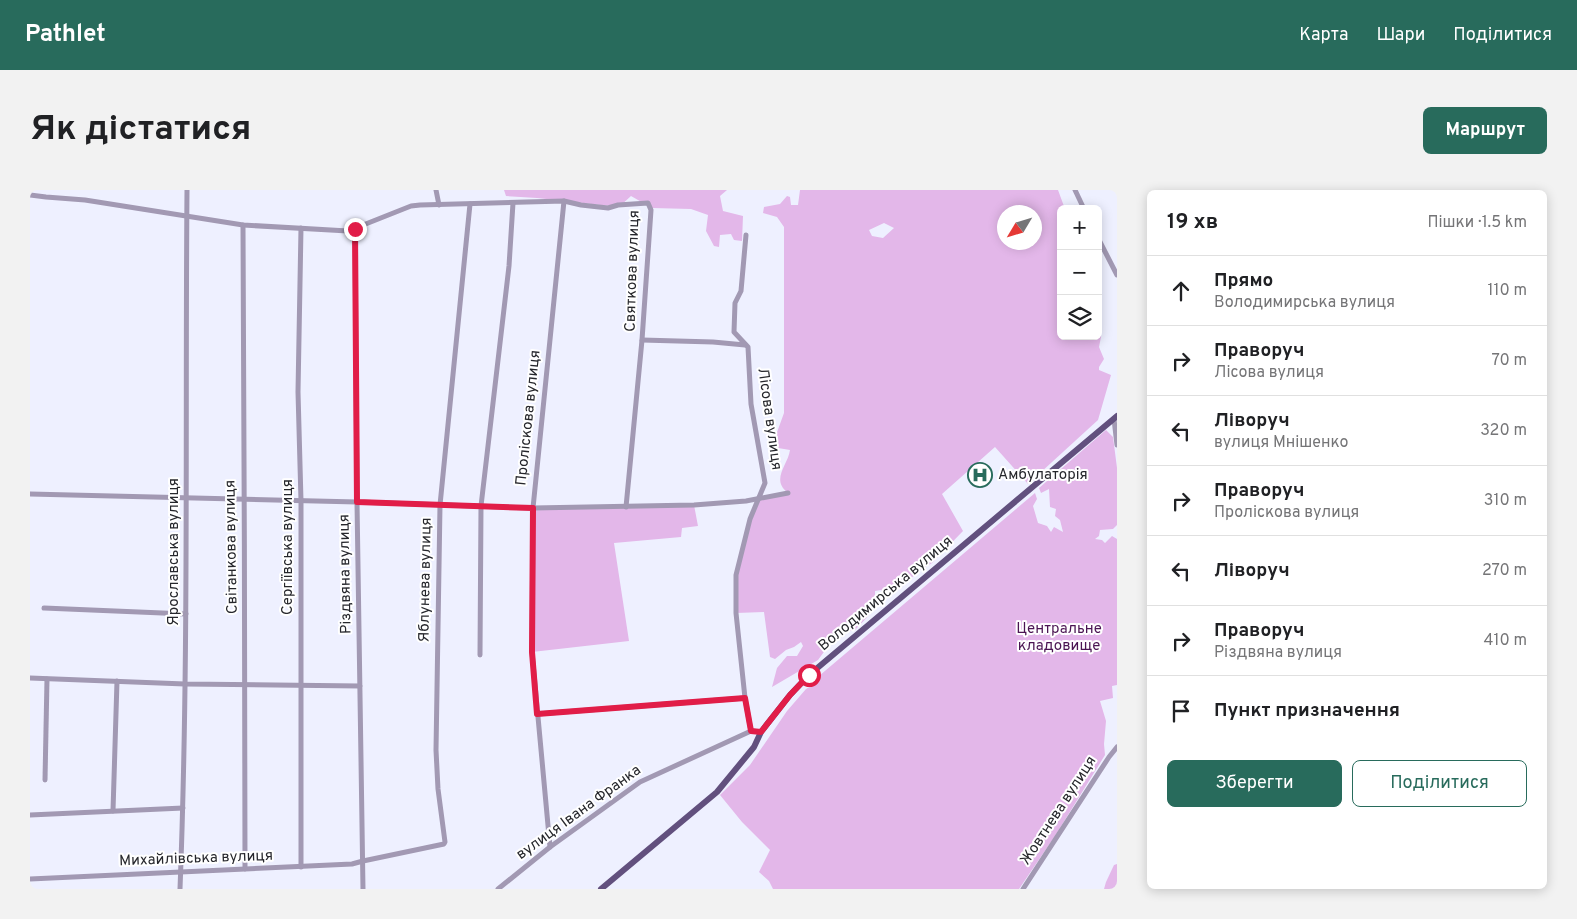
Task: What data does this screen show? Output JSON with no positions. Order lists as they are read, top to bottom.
{
  "streets": {
    "main road": ["Володимирська вулиця"],
    "street": [
      "Святкова вулиця",
      "Проліскова вулиця",
      "Лісова вулиця",
      "Світанкова вулиця",
      "Сергіївська вулиця",
      "Ярославська вулиця",
      "Різдвяна вулиця",
      "Яблунева вулиця",
      "Жовтнева вулиця",
      "вулиця Івана Франка",
      "Михайлівська вулиця"
    ]
  },
  "crossings": [
    ["Святкова вулиця", "Проліскова вулиця"],
    ["Святкова вулиця", "Світанкова вулиця"],
    ["Святкова вулиця", "Сергіївська вулиця"],
    ["Святкова вулиця", "Ярославська вулиця"],
    ["Святкова вулиця", "Різдвяна вулиця"],
    ["Святкова вулиця", "Яблунева вулиця"],
    ["Проліскова вулиця", "вулиця Івана Франка"],
    ["Лісова вулиця", "вулиця Івана Франка"],
    ["Світанкова вулиця", "Михайлівська вулиця"],
    ["Сергіївська вулиця", "Михайлівська вулиця"],
    ["Ярославська вулиця", "Михайлівська вулиця"],
    ["Різдвяна вулиця", "Яблунева вулиця"],
    ["Різдвяна вулиця", "Михайлівська вулиця"],
    ["Яблунева вулиця", "Михайлівська вулиця"]
  ],
  "parks": ["Центральне кладовище"],
  "places": {
    "hospital": ["Амбулаторія"]
  },
  "north": "bottom left",
  "page": {
    "header": "Pathlet",
    "nav": ["Карта", "Шари", "Поділитися"],
    "buttons": [
      "Маршрут",
      ["Зберегти", "Поділитися"]
    ],
    "title": "Як дістатися",
    "heading": ["19 хв", "Пішки · 1.5 km"],
    "map_buttons": ["+", "−"],
    "list": [
      ["Прямо", "Володимирська вулиця", "110 m"],
      ["Праворуч", "Лісова вулиця", "70 m"],
      ["Ліворуч", "вулиця Мнішенко", "320 m"],
      ["Праворуч", "Проліскова вулиця", "310 m"],
      ["Ліворуч", "270 m"],
      ["Праворуч", "Різдвяна вулиця", "410 m"],
      "Пункт призначення"
    ]
  }
}
